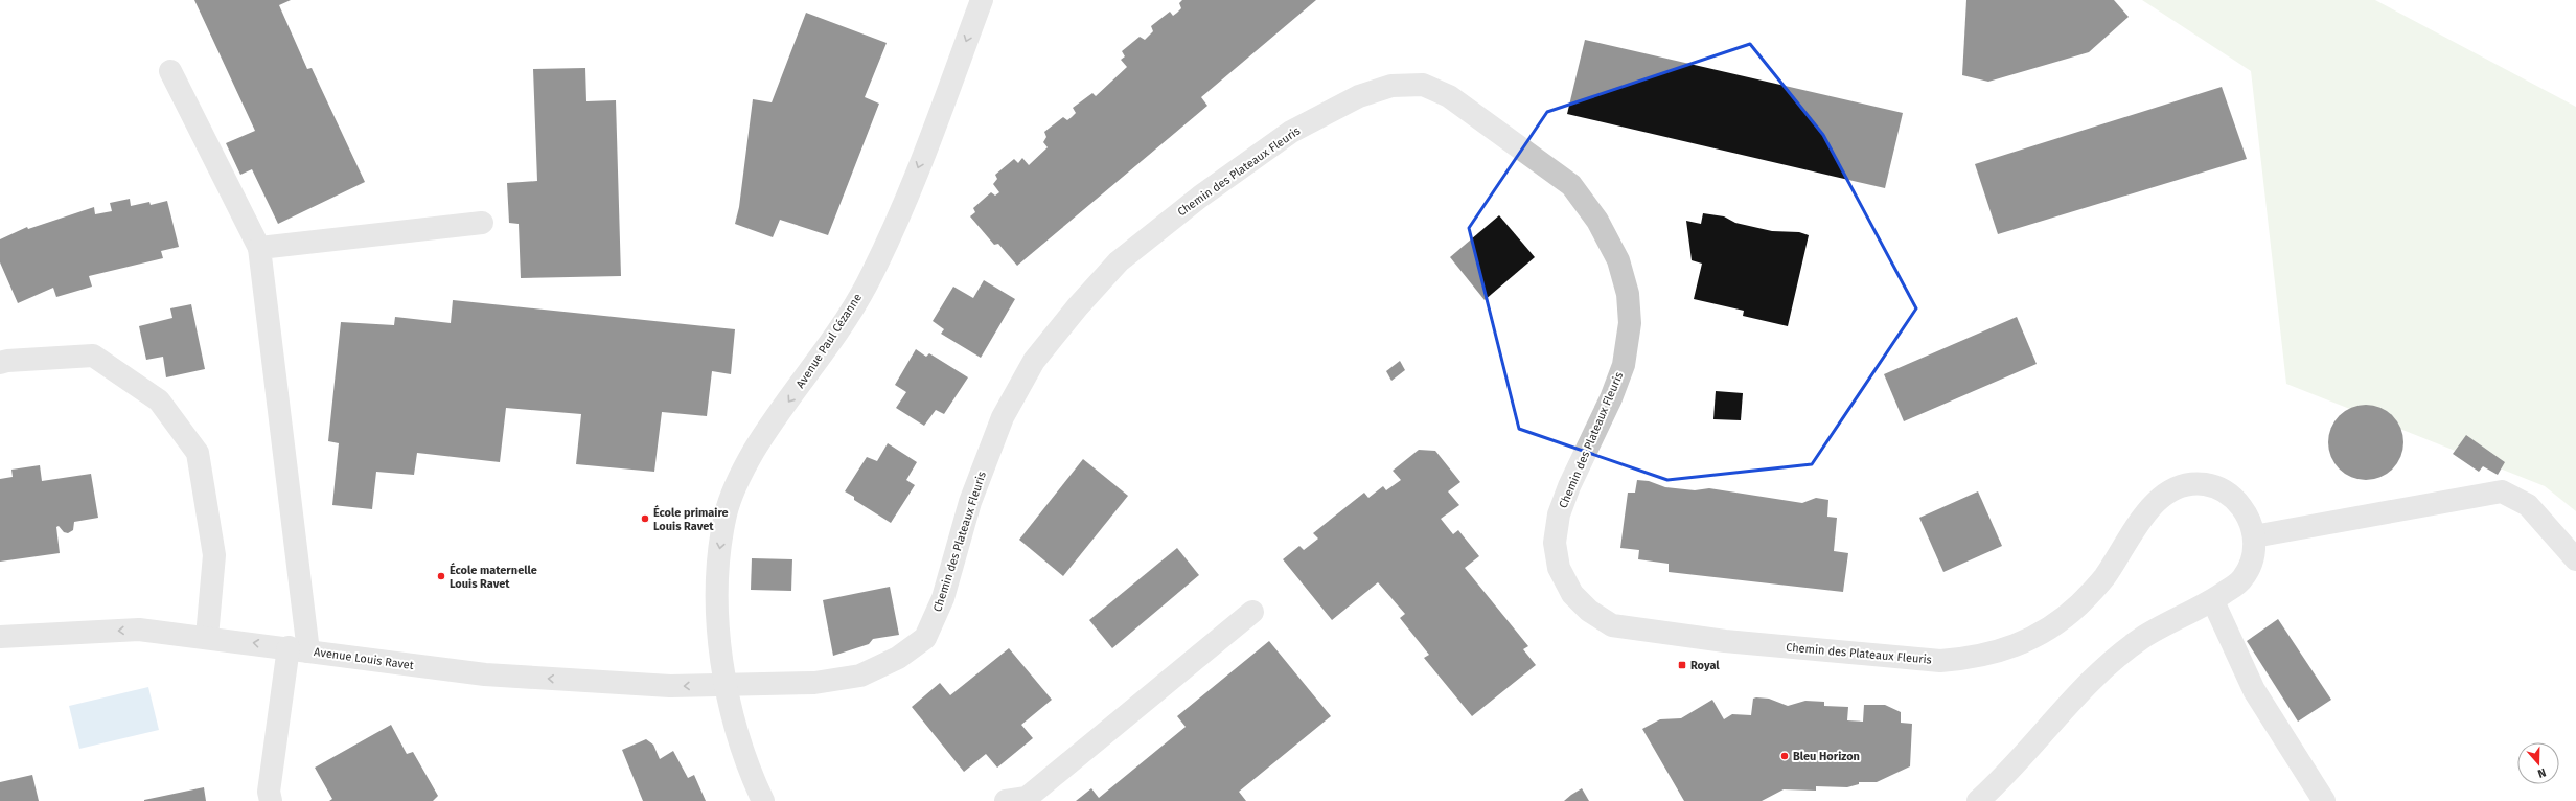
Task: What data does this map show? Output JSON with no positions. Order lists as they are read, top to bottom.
{
  "streets": {
    "street": ["Chemin des Plateaux Fleuris", "Avenue Paul Cézanne", "Avenue Louis Ravet"]
  },
  "crossings": [
    ["Chemin des Plateaux Fleuris", "Avenue Paul Cézanne"],
    ["Chemin des Plateaux Fleuris", "Avenue Louis Ravet"],
    ["Avenue Paul Cézanne", "Avenue Louis Ravet"]
  ],
  "one_way": ["Avenue Paul Cézanne", "Avenue Louis Ravet"],
  "places": {
    "other": ["École primaire Louis Ravet", "École maternelle Louis Ravet", "Bleu Horizon"],
    "transit": ["Royal"]
  },
  "north": "bottom"
}
